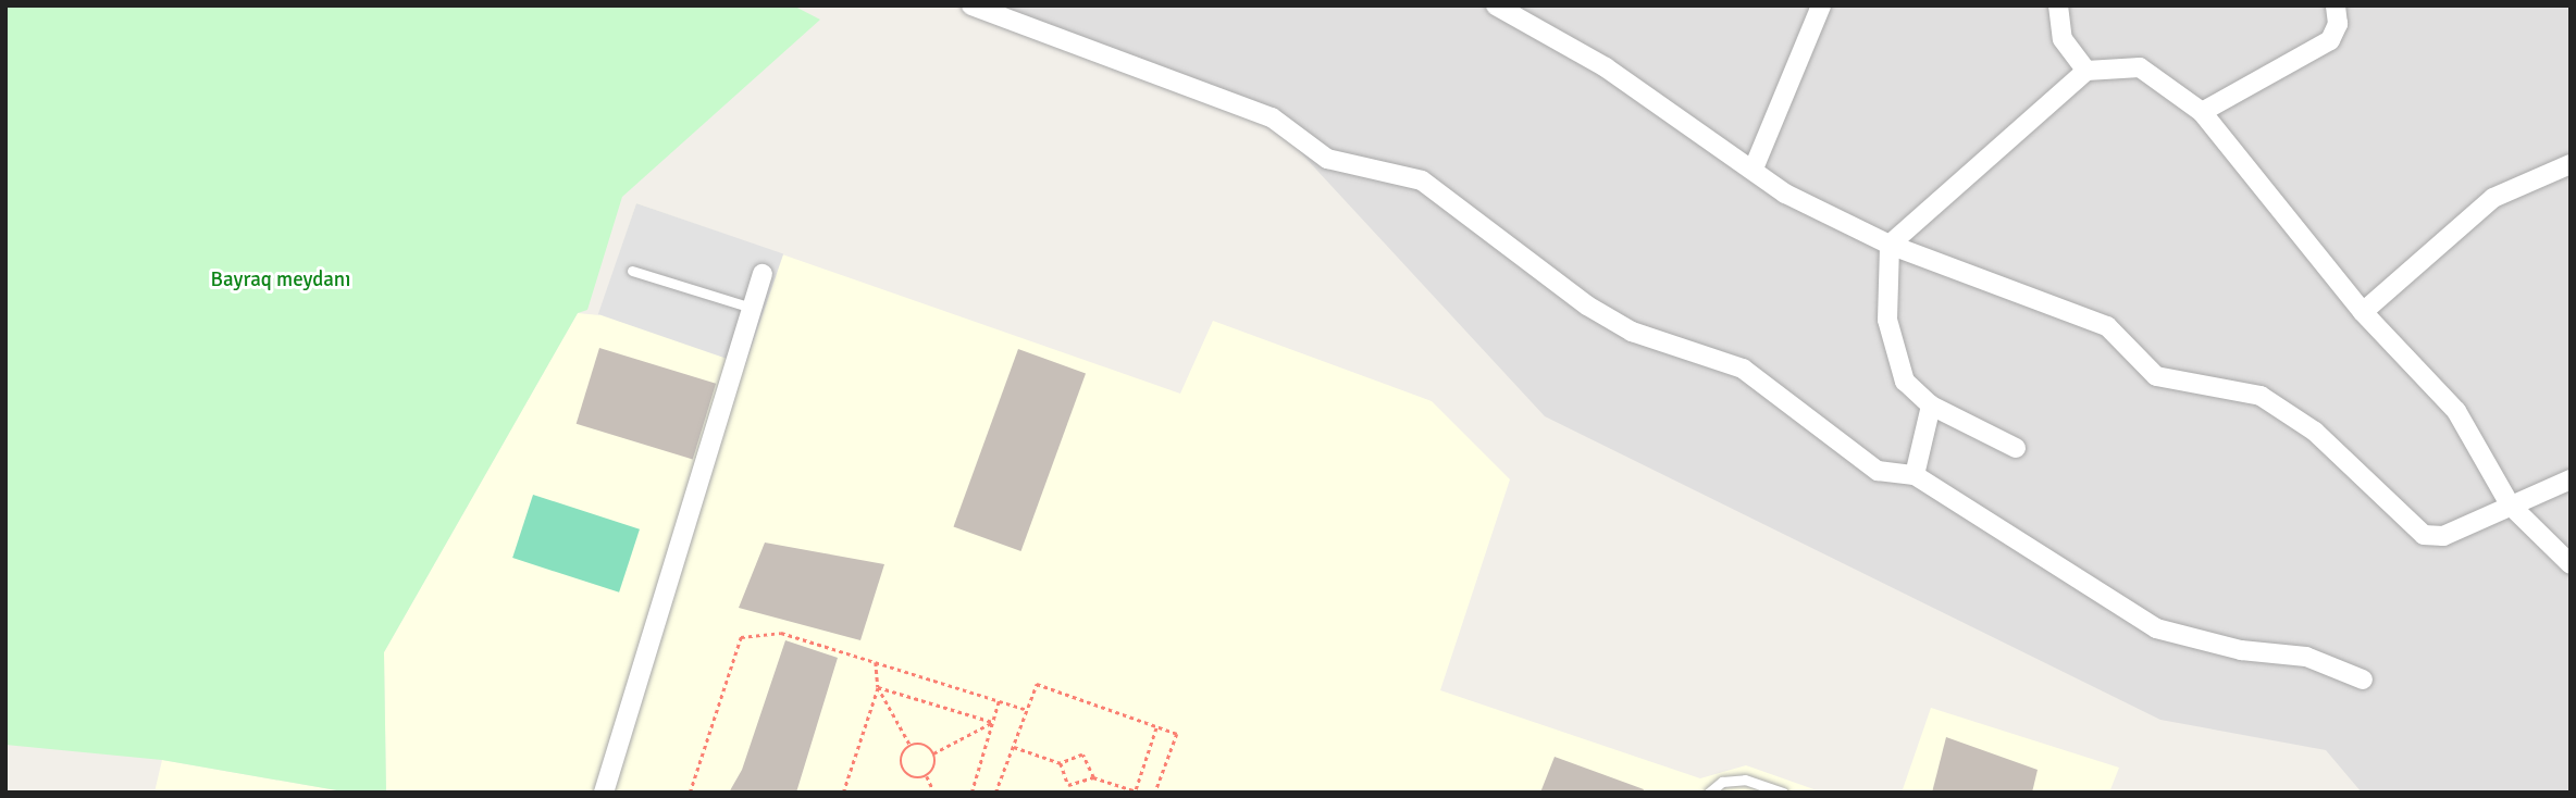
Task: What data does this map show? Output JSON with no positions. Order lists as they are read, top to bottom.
{
  "parks": ["Bayraq meydanı"]
}
